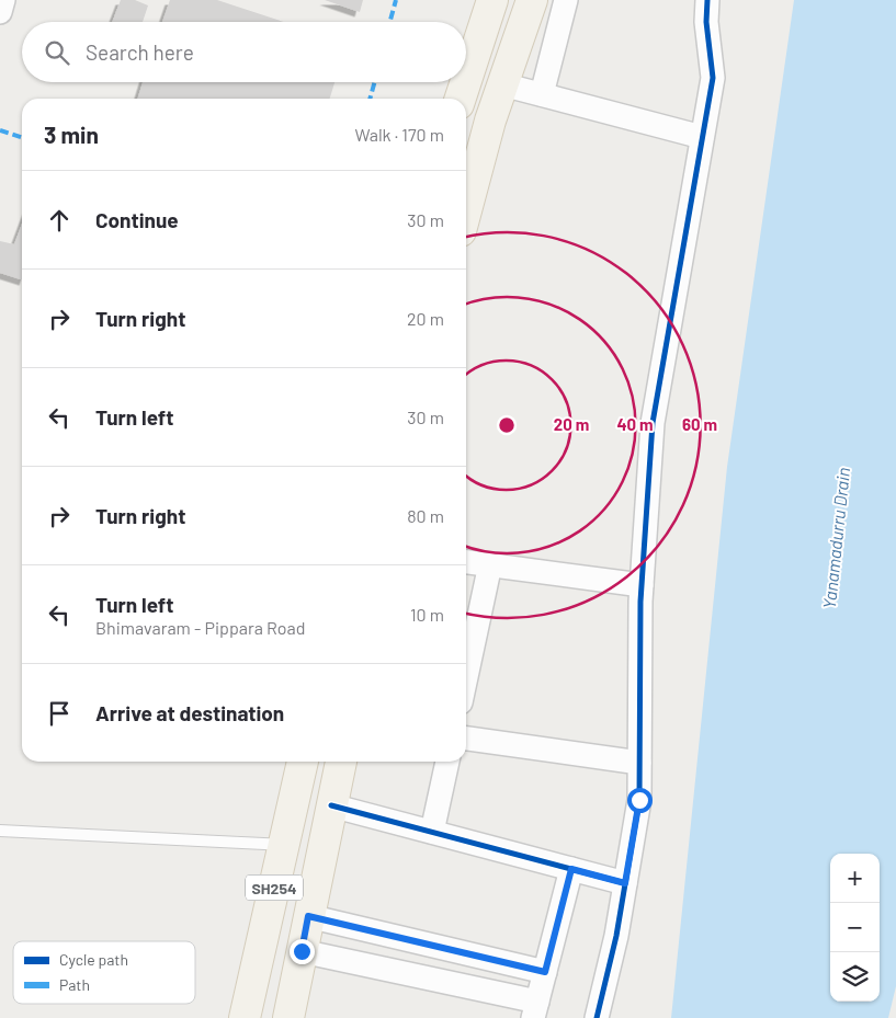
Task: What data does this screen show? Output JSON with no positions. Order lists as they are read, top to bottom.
{
  "streets": {
    "main road": ["SH254"]
  },
  "water": ["Yanamadurru Drain"],
  "legend": ["Cycle path", "Path"],
  "page": {
    "search": "Search here",
    "heading": ["3 min", "Walk · 170 m"],
    "list": [
      ["Continue", "30 m"],
      ["Turn right", "20 m"],
      ["Turn left", "30 m"],
      ["Turn right", "80 m"],
      ["Turn left", "Bhimavaram - Pippara Road", "10 m"],
      "Arrive at destination"
    ],
    "map_buttons": ["+", "−"]
  },
  "rings": ["20 m", "40 m", "60 m"]
}
